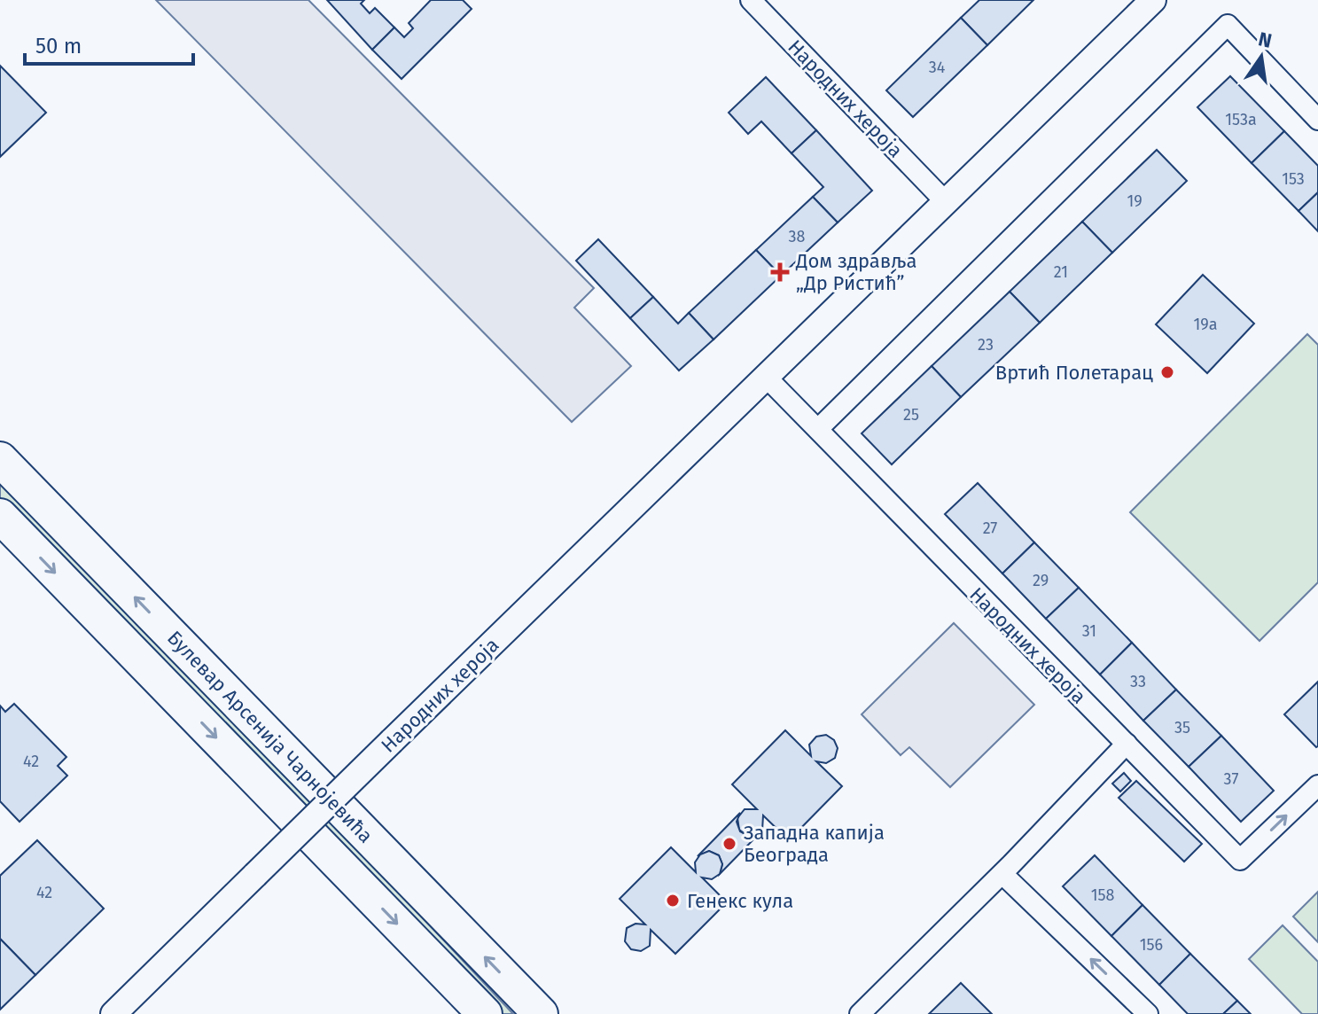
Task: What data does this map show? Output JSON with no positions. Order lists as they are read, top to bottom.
{
  "streets": {
    "highway": ["Булевар Арсенија Чарнојевића"],
    "street": ["Народних хероја"]
  },
  "places": {
    "health": ["Дом здравља „Др Ристић”"],
    "other": ["Вртић Полетарац", "Западна капија Београда", "Генекс кула"]
  },
  "house_numbers": [
    "34",
    "153a",
    "153",
    "19",
    "38",
    "21",
    "19a",
    "23",
    "25",
    "27",
    "29",
    "31",
    "33",
    "35",
    "42",
    "37",
    "42",
    "158",
    "156"
  ],
  "scale_bar": "50 m",
  "north": "top"
}
